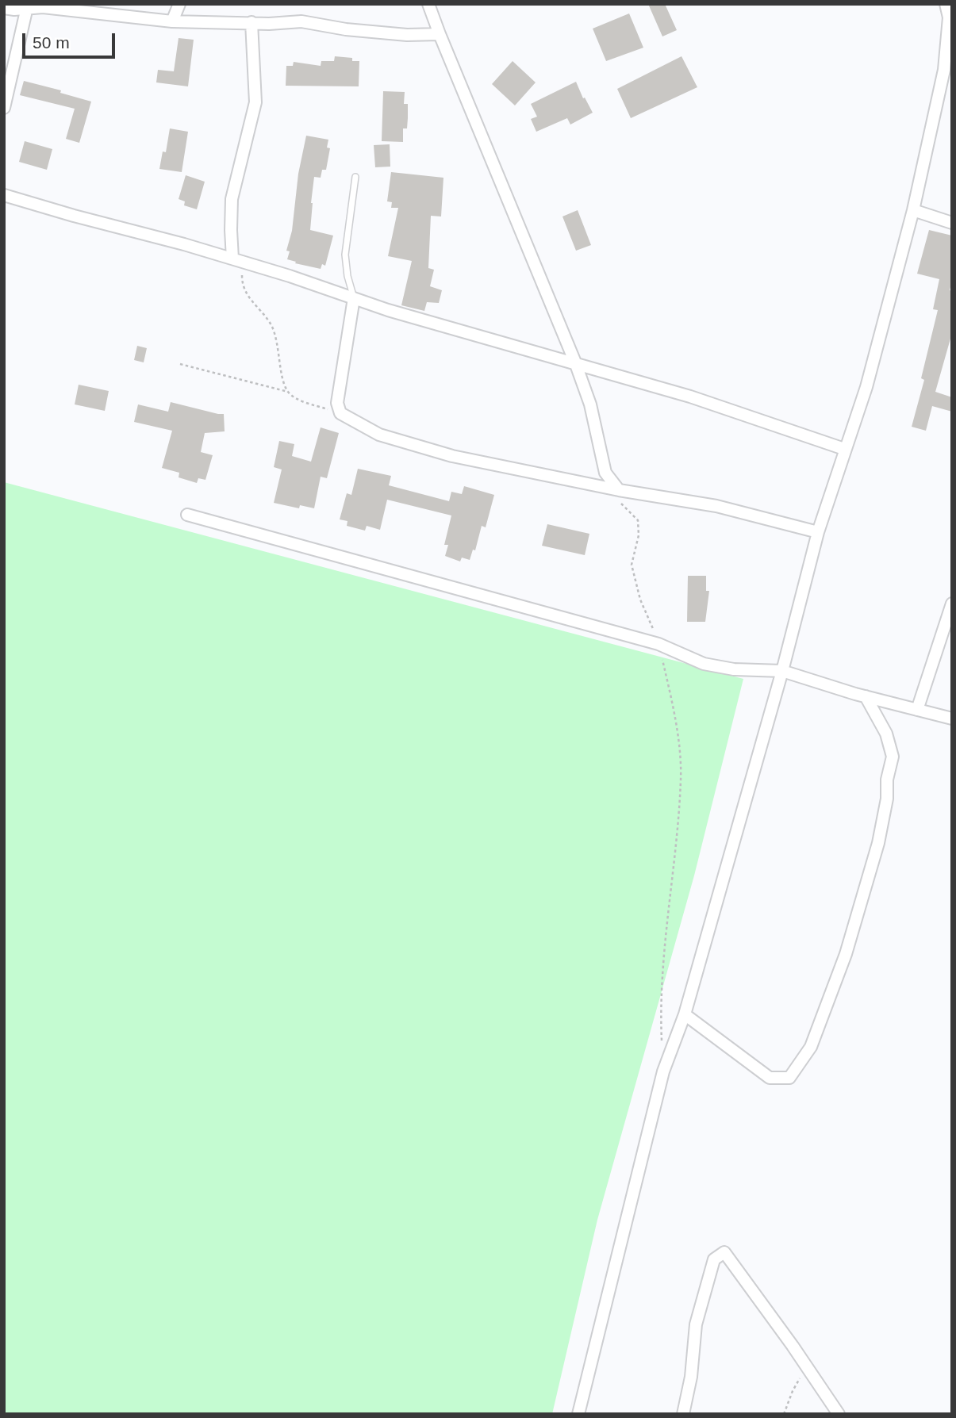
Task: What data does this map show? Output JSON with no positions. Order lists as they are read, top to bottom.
{
  "scale_bar": "50 m"
}
